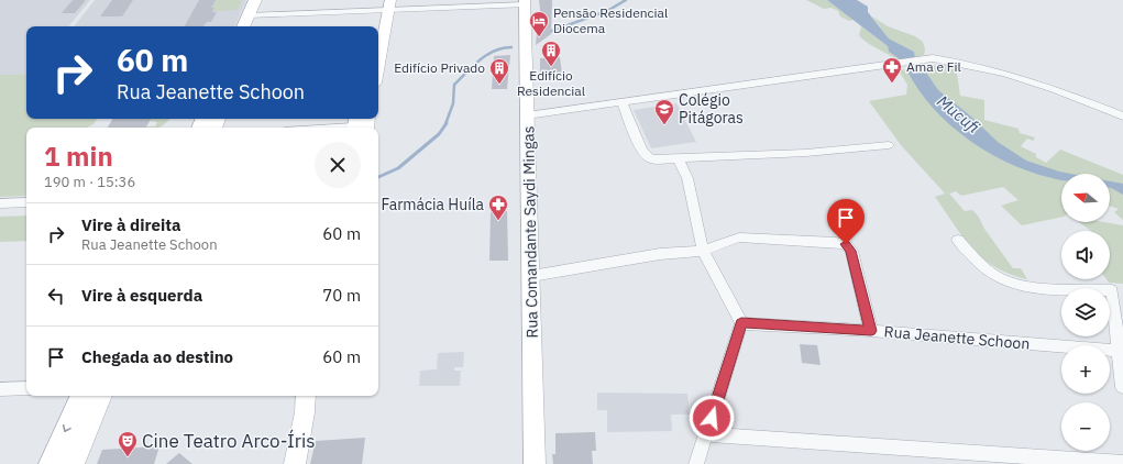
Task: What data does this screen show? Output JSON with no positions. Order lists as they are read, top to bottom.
{
  "streets": {
    "street": ["Rua Comandante Saydi Mingas", "Rua Jeanette Schoon"]
  },
  "water": ["Mucufi"],
  "places": {
    "hotel": ["Pensão Residencial Diocema"],
    "building": ["Edifício Residencial", "Edifício Privado"],
    "pharmacy": ["Ama e Fil", "Farmácia Huíla"],
    "school or university": ["Colégio Pitágoras"],
    "theatre": ["Cine Teatro Arco-Íris"]
  },
  "north": "left",
  "page": {
    "turn": ["60 m", "Rua Jeanette Schoon"],
    "heading": ["1 min", "190 m · 15:36"],
    "map_buttons": ["+", "−"],
    "list": [
      {
        "name": "Vire à direita",
        "note": "Rua Jeanette Schoon",
        "value": "60 m"
      },
      {
        "name": "Vire à esquerda",
        "value": "70 m"
      },
      {
        "name": "Chegada ao destino",
        "value": "60 m"
      }
    ]
  }
}
